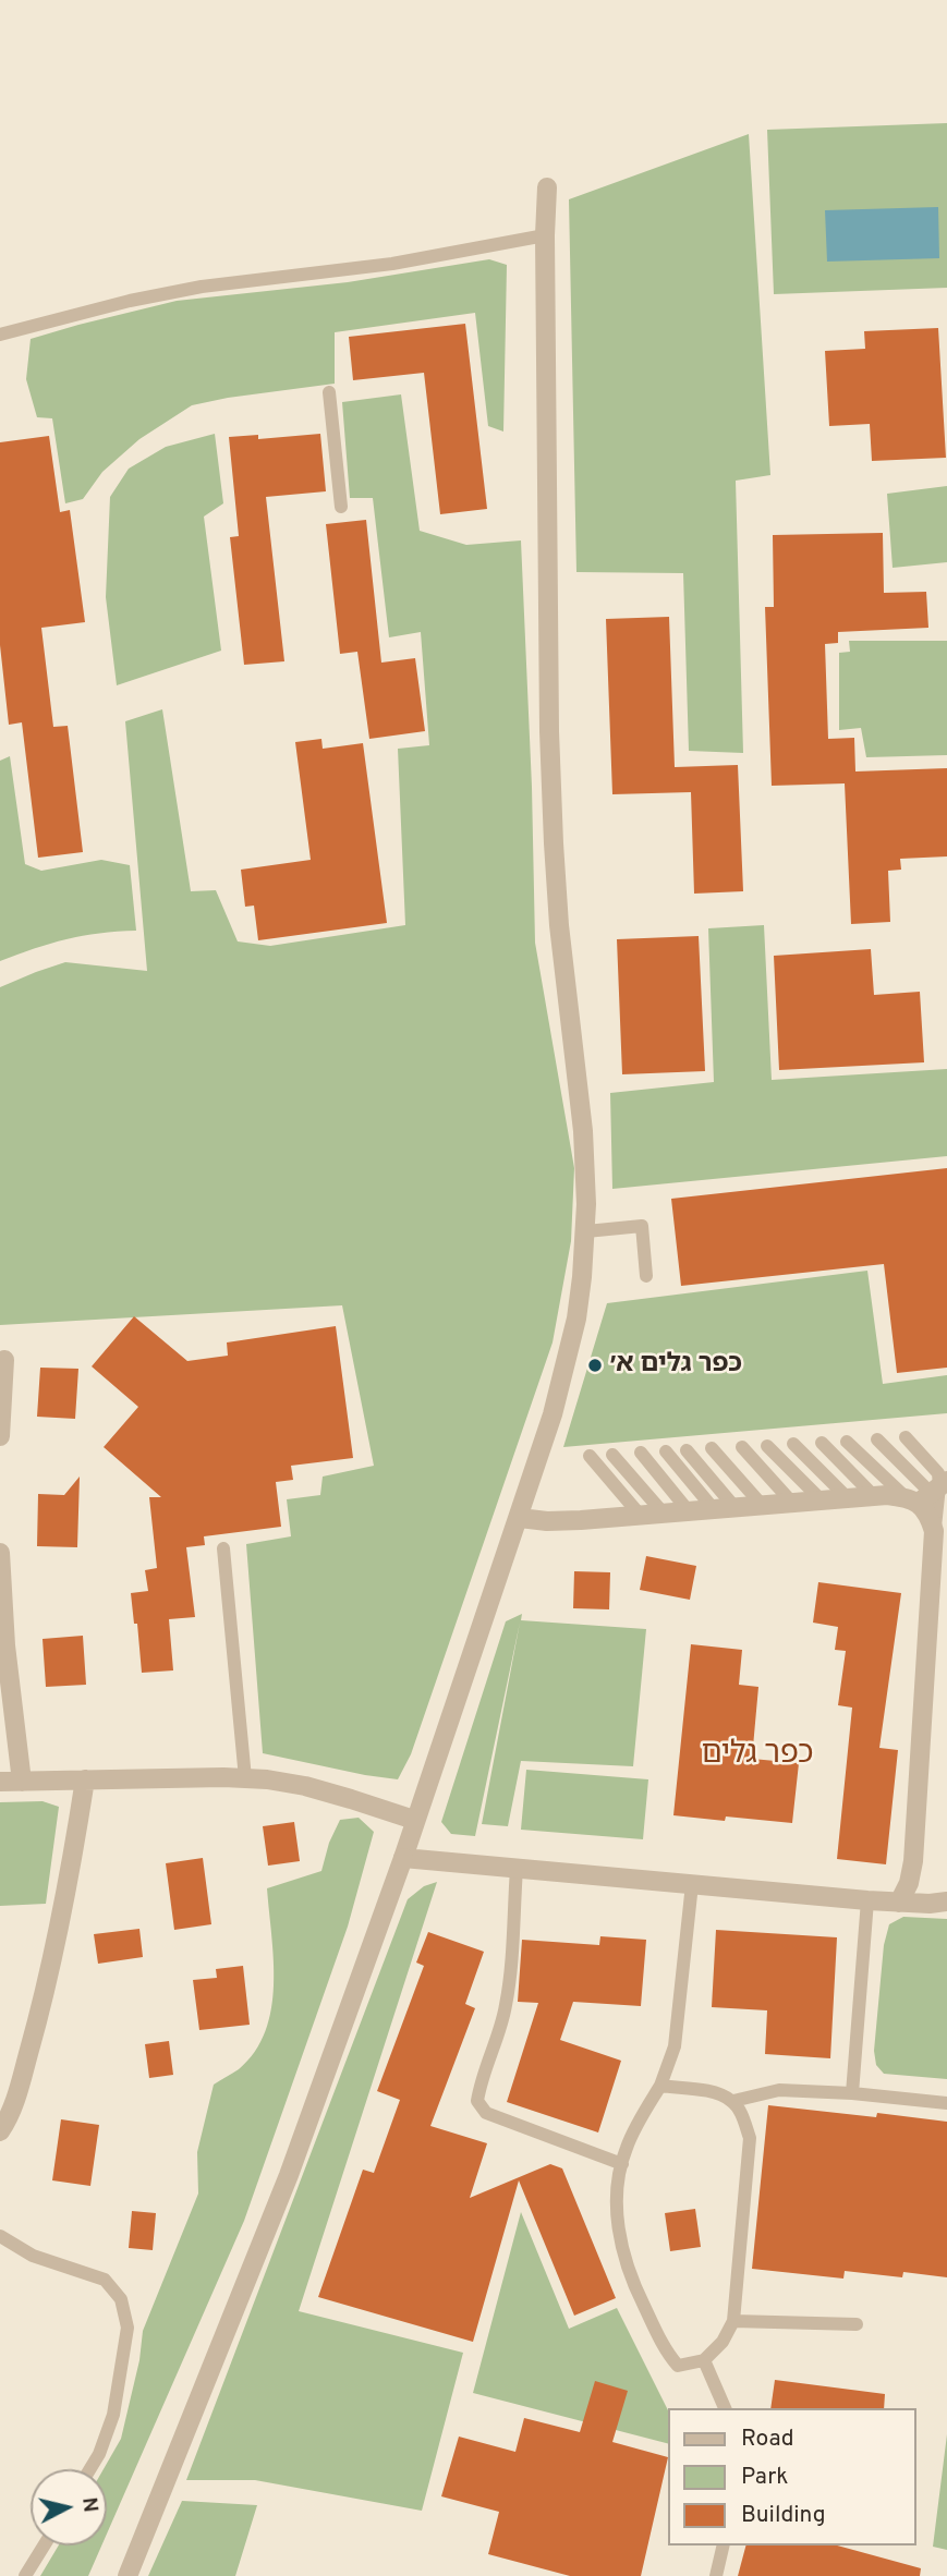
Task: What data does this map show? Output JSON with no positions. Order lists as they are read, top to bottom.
{
  "districts": ["כפר גלים"],
  "places": ["כפר גלים א׳"],
  "legend": ["Road", "Park", "Building"],
  "north": "right"
}
